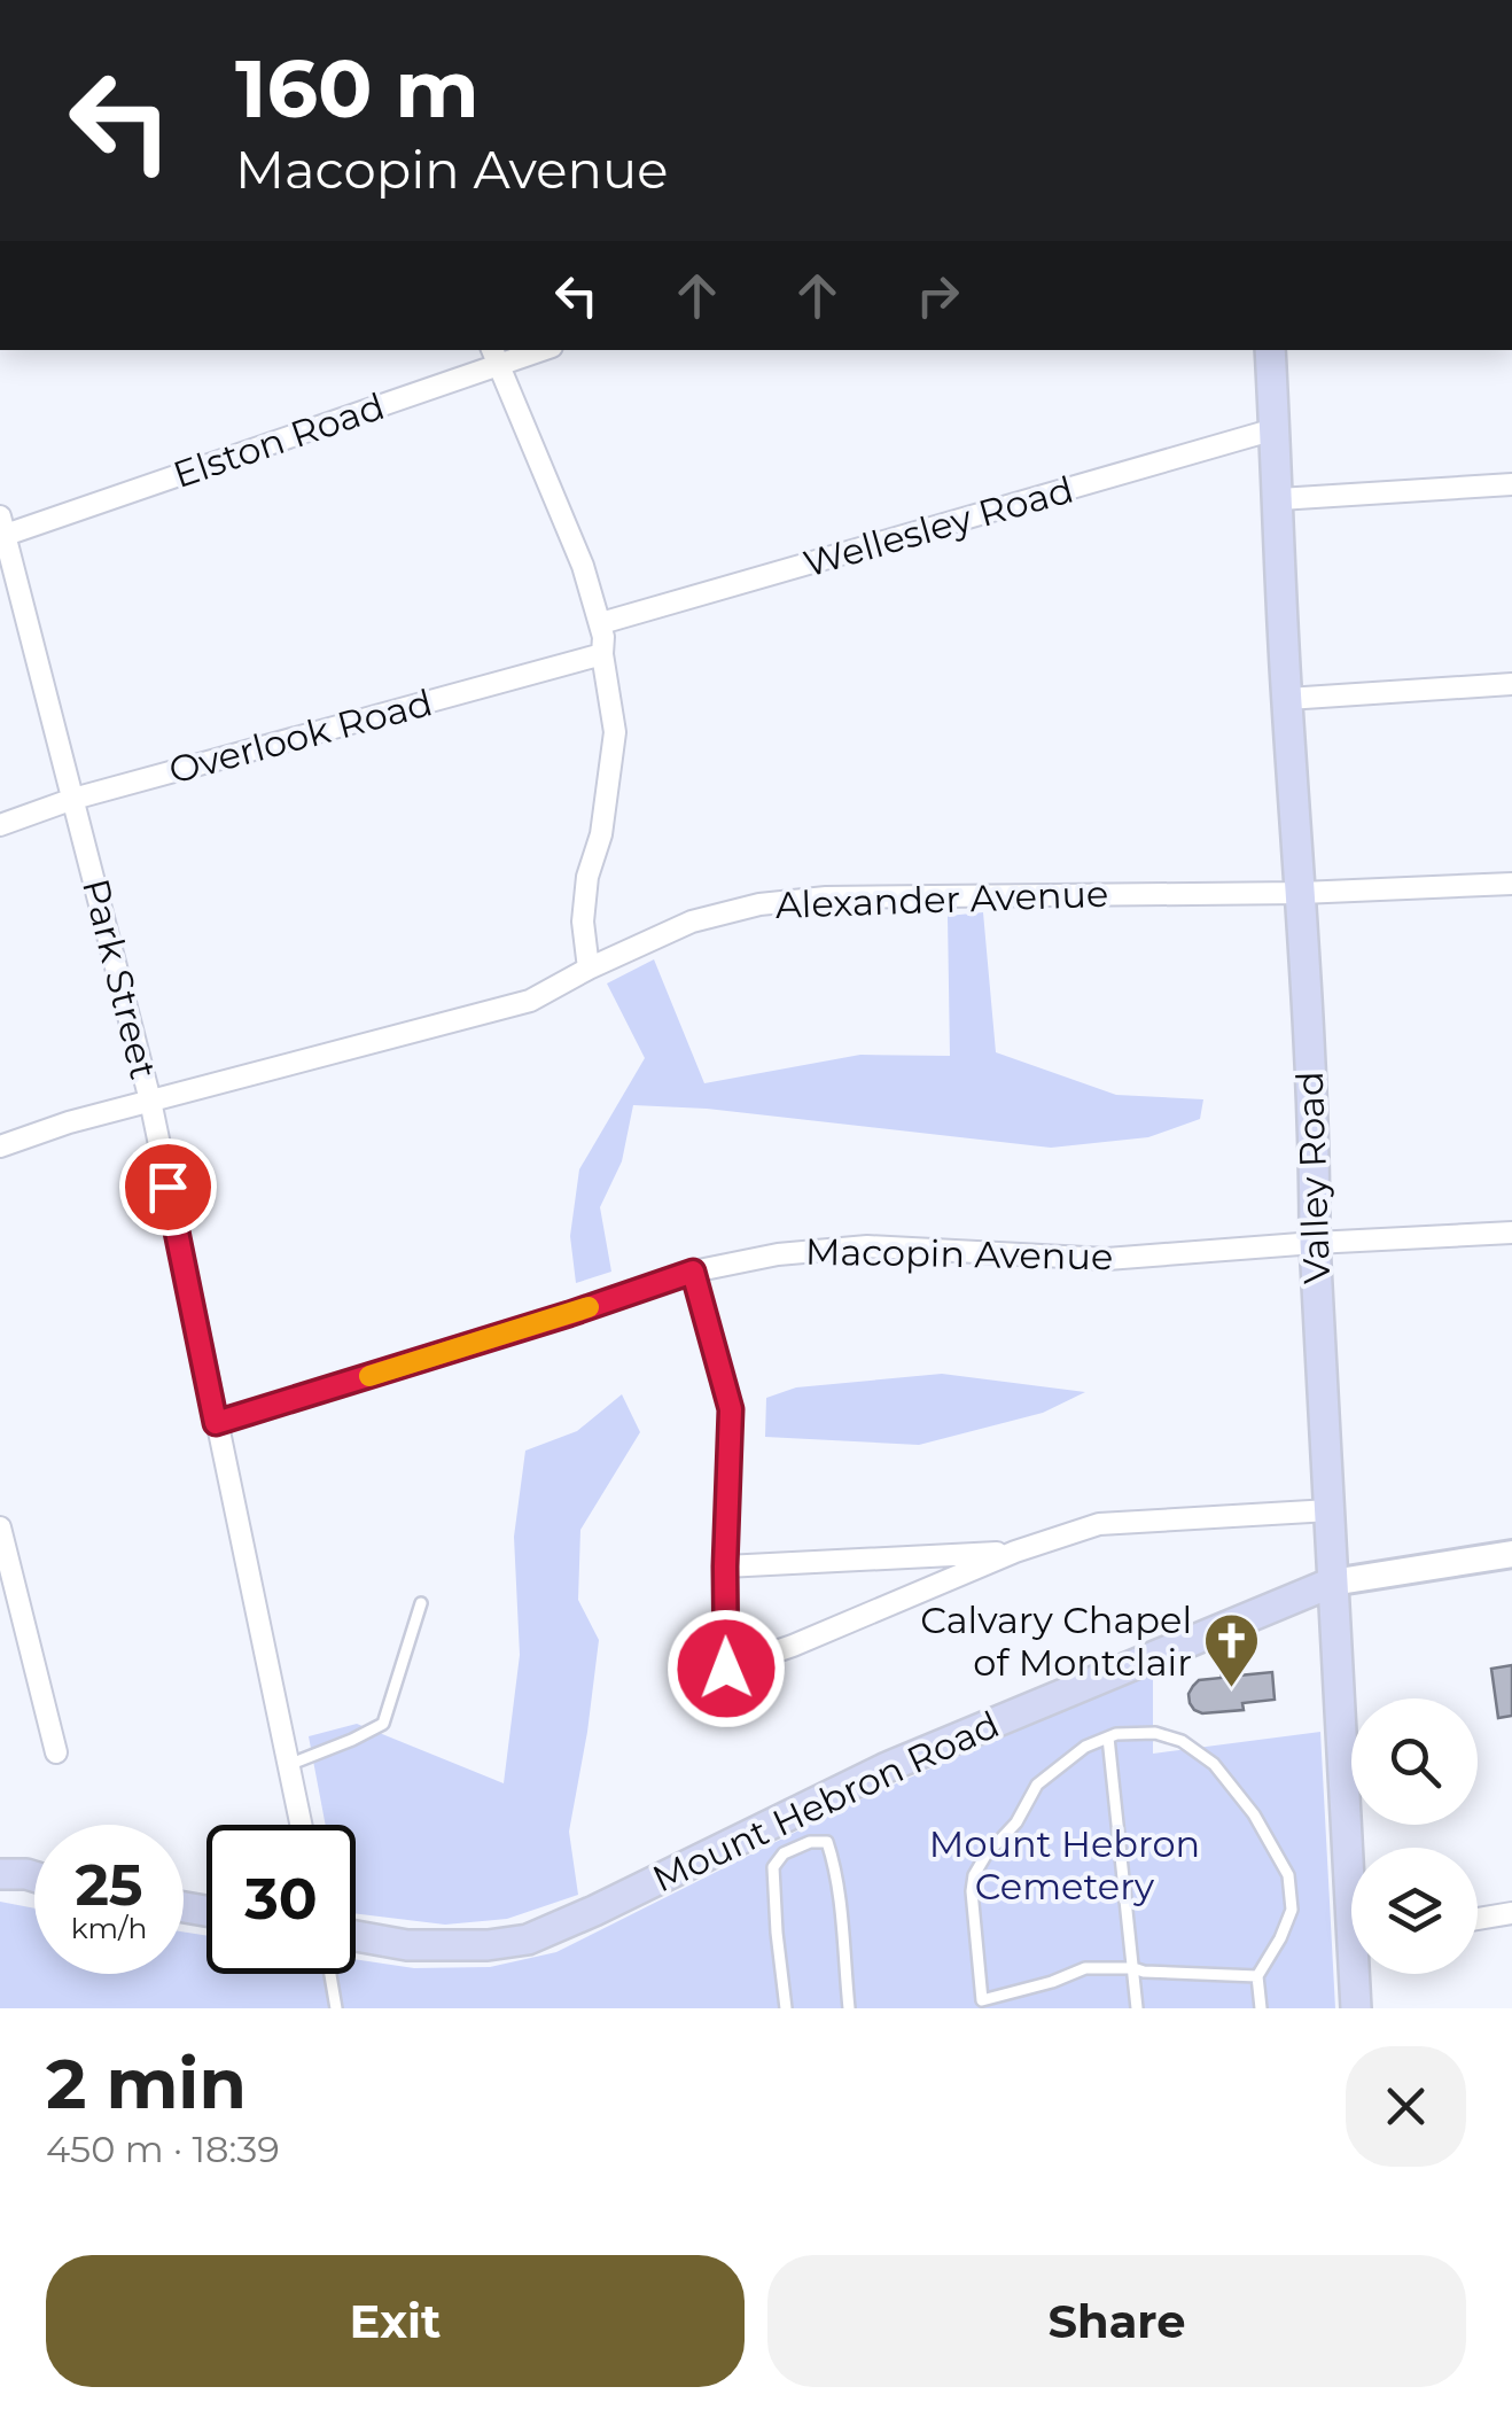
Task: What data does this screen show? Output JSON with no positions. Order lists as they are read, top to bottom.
{
  "streets": {
    "main road": ["Valley Road", "Mount Hebron Road"],
    "street": [
      "Elston Road",
      "Wellesley Road",
      "Overlook Road",
      "Alexander Avenue",
      "Park Street",
      "Macopin Avenue"
    ]
  },
  "crossings": [
    ["Elston Road", "Park Street"],
    ["Wellesley Road", "Valley Road"],
    ["Overlook Road", "Park Street"],
    ["Alexander Avenue", "Park Street"],
    ["Alexander Avenue", "Valley Road"],
    ["Park Street", "Macopin Avenue"],
    ["Valley Road", "Macopin Avenue"],
    ["Valley Road", "Mount Hebron Road"]
  ],
  "parks": ["Mount Hebron Cemetery"],
  "places": {
    "church": ["Calvary Chapel of Montclair"]
  },
  "page": {
    "turn": ["160 m", "Macopin Avenue"],
    "speed": "25 km/h",
    "limit": "30",
    "heading": ["2 min", "450 m · 18:39"],
    "buttons": ["Exit", "Share"]
  }
}
